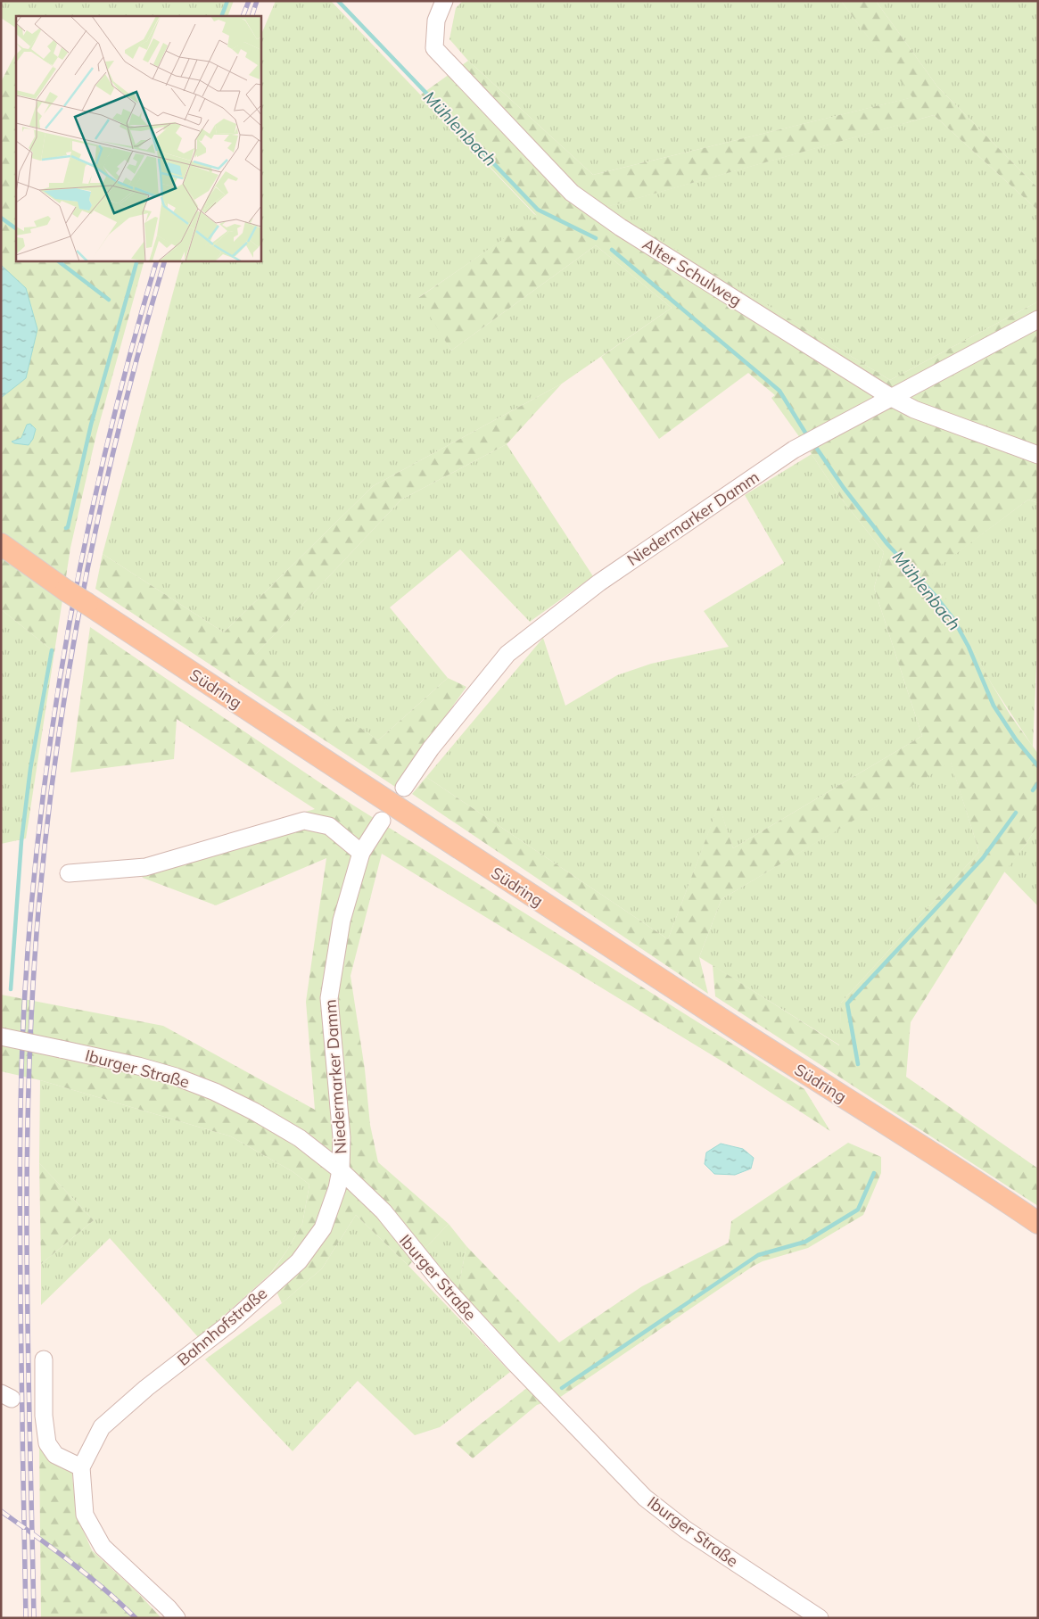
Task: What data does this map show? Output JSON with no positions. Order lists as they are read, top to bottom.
{
  "streets": {
    "main road": ["Südring"],
    "street": [
      "Alter Schulweg",
      "Niedermarker Damm",
      "Iburger Straße",
      "Bahnhofstraße"
    ]
  },
  "crossings": [
    ["Alter Schulweg", "Niedermarker Damm"],
    ["Niedermarker Damm", "Iburger Straße"],
    ["Niedermarker Damm", "Bahnhofstraße"],
    ["Iburger Straße", "Bahnhofstraße"]
  ],
  "water": ["Mühlenbach"]
}
